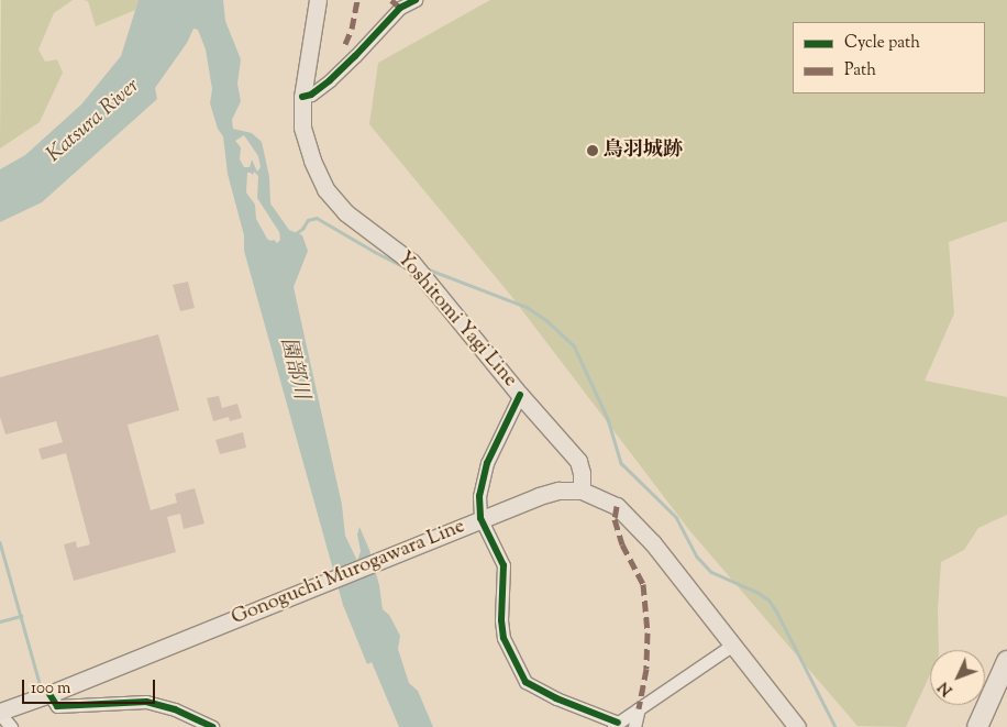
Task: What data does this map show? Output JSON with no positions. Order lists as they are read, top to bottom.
{
  "streets": {
    "main road": ["Yoshitomi Yagi Line", "Gonoguchi Murogawara Line"]
  },
  "crossings": [
    ["Yoshitomi Yagi Line", "Gonoguchi Murogawara Line"]
  ],
  "water": ["Katsura River", "園部川"],
  "places": ["鳥羽城跡"],
  "legend": ["Cycle path", "Path"],
  "scale_bar": "100 m",
  "north": "bottom left"
}
